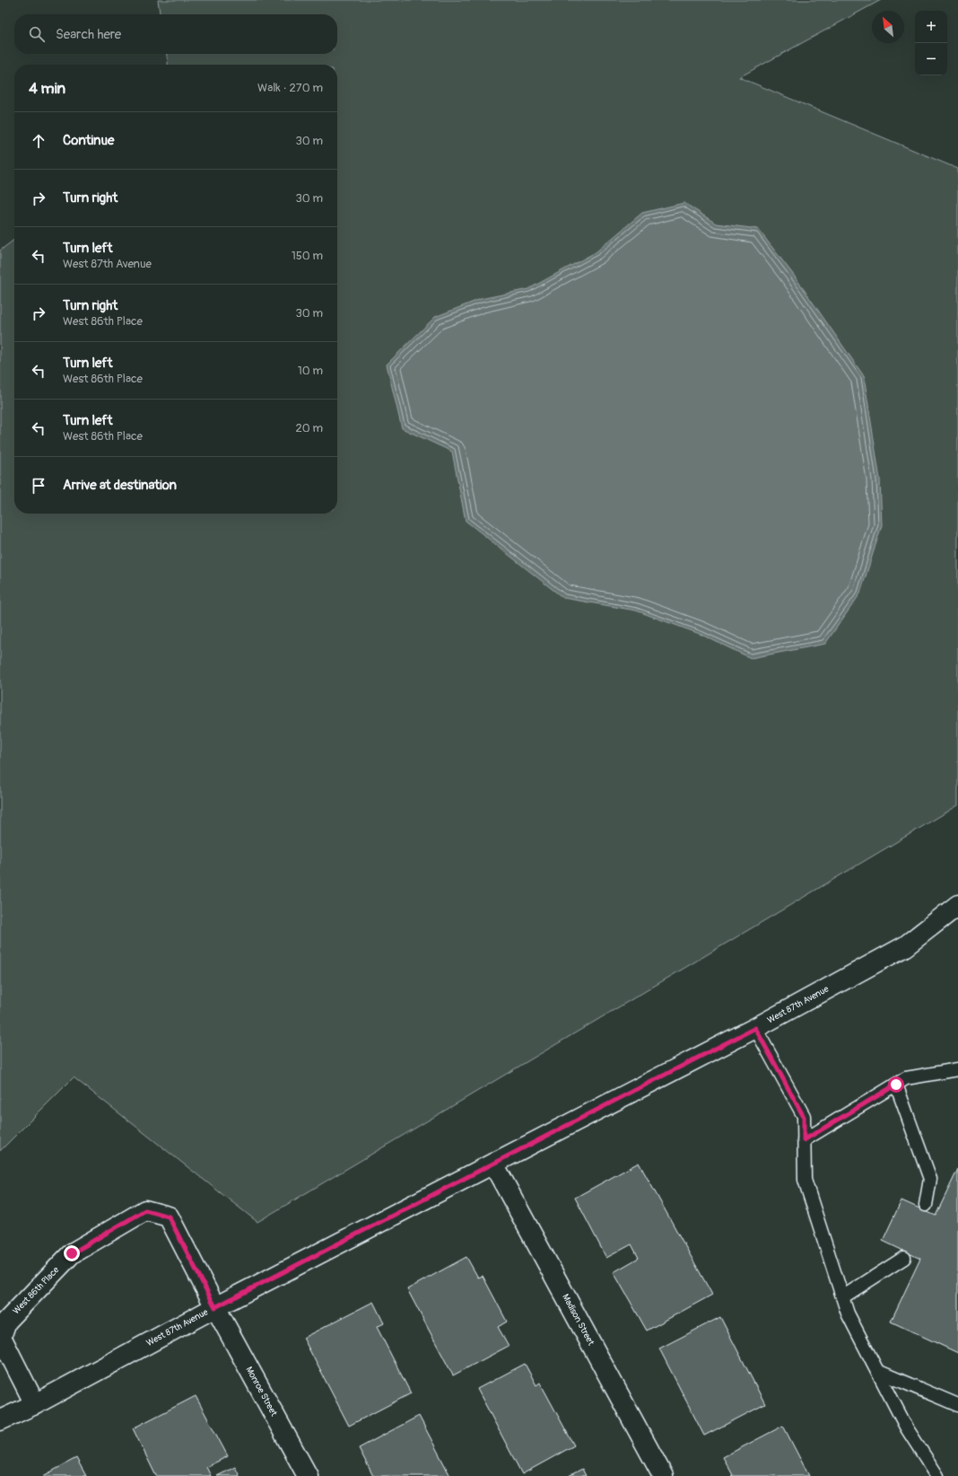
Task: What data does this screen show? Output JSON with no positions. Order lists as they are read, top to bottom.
{
  "streets": {
    "street": [
      "West 87th Avenue",
      "West 86th Place",
      "Madison Street",
      "Monroe Street"
    ]
  },
  "crossings": [
    ["West 87th Avenue", "West 86th Place"],
    ["West 87th Avenue", "Madison Street"],
    ["West 87th Avenue", "Monroe Street"],
    ["West 86th Place", "Monroe Street"]
  ],
  "north": "top left",
  "page": {
    "map_buttons": ["+", "−"],
    "search": "Search here",
    "heading": ["4 min", "Walk · 270 m"],
    "list": [
      ["Continue", "30 m"],
      ["Turn right", "30 m"],
      ["Turn left", "West 87th Avenue", "150 m"],
      ["Turn right", "West 86th Place", "30 m"],
      ["Turn left", "West 86th Place", "10 m"],
      ["Turn left", "West 86th Place", "20 m"],
      "Arrive at destination"
    ]
  }
}
